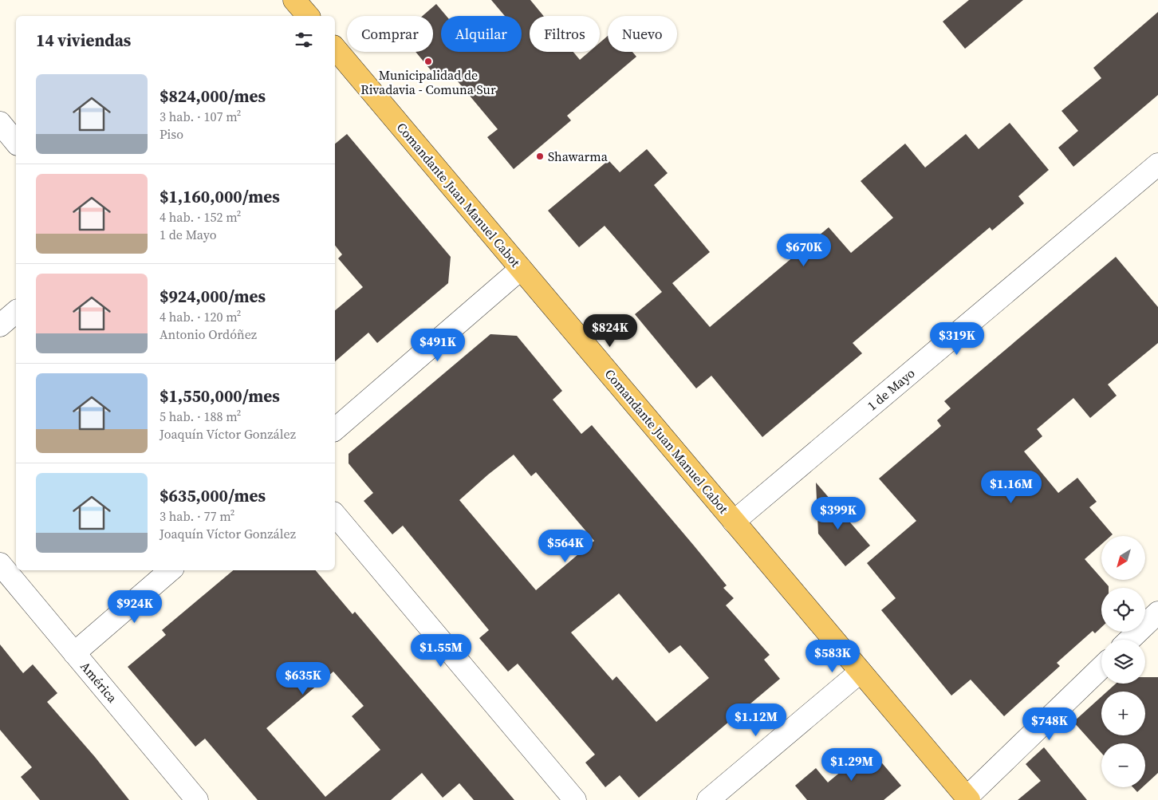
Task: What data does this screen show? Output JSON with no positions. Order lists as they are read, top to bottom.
{
  "streets": {
    "main road": ["Comandante Juan Manuel Cabot"],
    "street": ["1 de Mayo", "América"]
  },
  "crossings": [
    ["Comandante Juan Manuel Cabot", "1 de Mayo"]
  ],
  "places": ["Municipalidad de Rivadavia - Comuna Sur", "Shawarma"],
  "north": "bottom left",
  "page": {
    "chip": [
      "Comprar",
      "Alquilar",
      "Filtros",
      "Nuevo"
    ],
    "heading": "14 viviendas",
    "list": [
      {
        "name": "$824,000/mes",
        "note": "3 hab. · 107 m² · Piso"
      },
      {
        "name": "$1,160,000/mes",
        "note": "4 hab. · 152 m² · 1 de Mayo"
      },
      {
        "name": "$924,000/mes",
        "note": "4 hab. · 120 m² · Antonio Ordóñez"
      },
      {
        "name": "$1,550,000/mes",
        "note": "5 hab. · 188 m² · Joaquín Víctor González"
      },
      {
        "name": "$635,000/mes",
        "note": "3 hab. · 77 m² · Joaquín Víctor González"
      }
    ],
    "price": [
      "$670K",
      "$824K",
      "$319K",
      "$491K",
      "$1.16M",
      "$399K",
      "$564K",
      "$924K",
      "$1.55M",
      "$583K",
      "$635K",
      "$1.12M",
      "$748K",
      "$1.29M"
    ],
    "map_buttons": ["+", "−"]
  }
}
